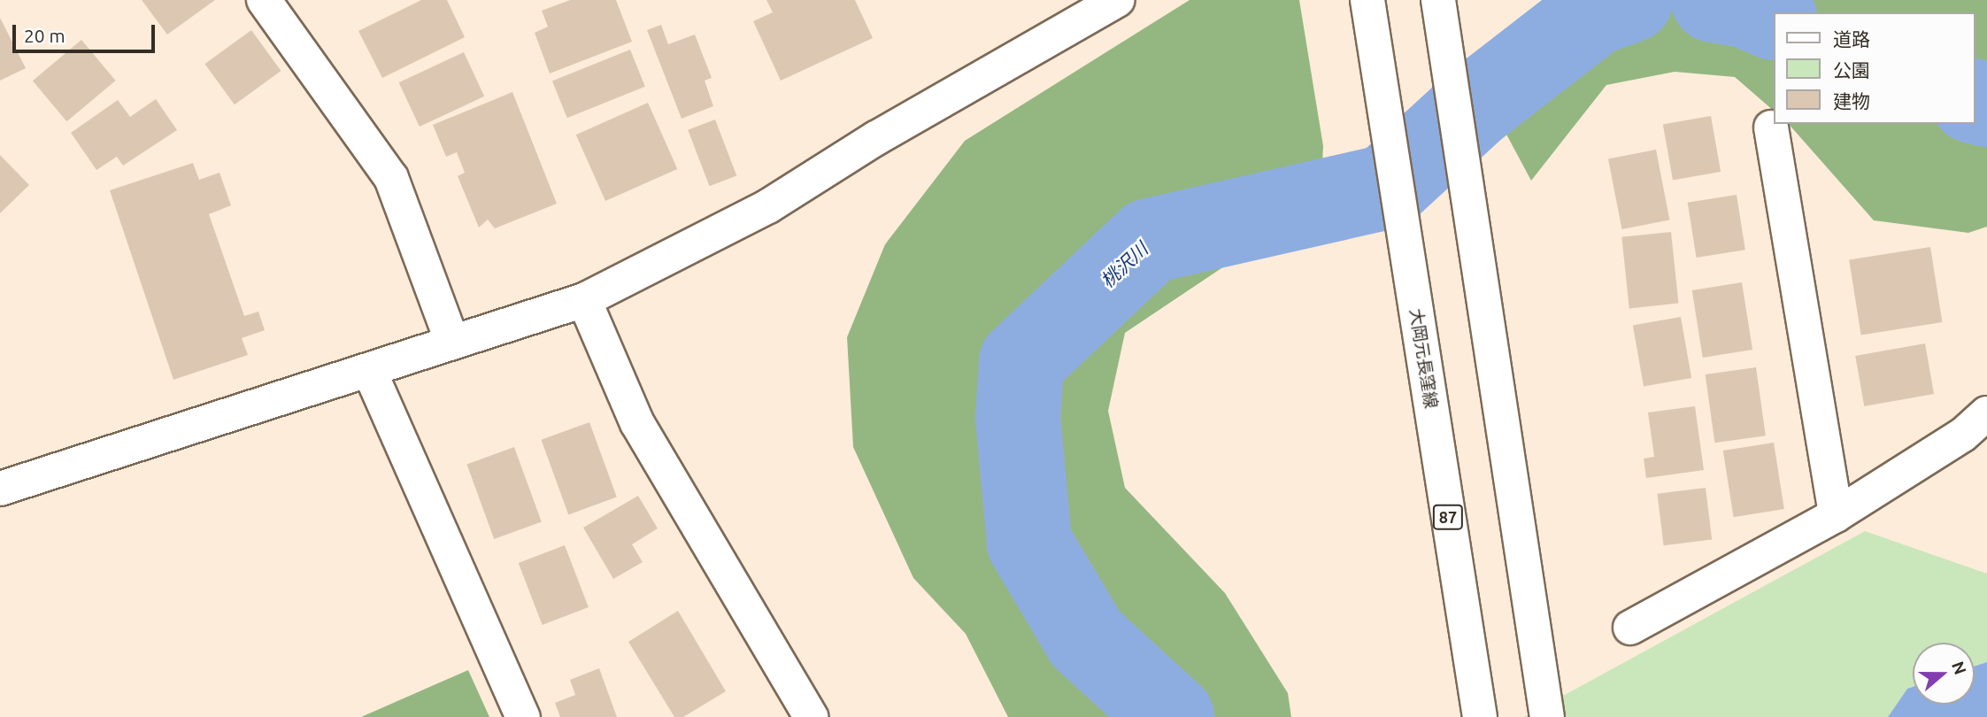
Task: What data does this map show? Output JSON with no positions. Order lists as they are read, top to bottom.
{
  "streets": {
    "street": ["大岡元長窪線", "87"]
  },
  "water": ["桃沢川"],
  "legend": ["道路", "公園", "建物"],
  "scale_bar": "20 m",
  "north": "right"
}
